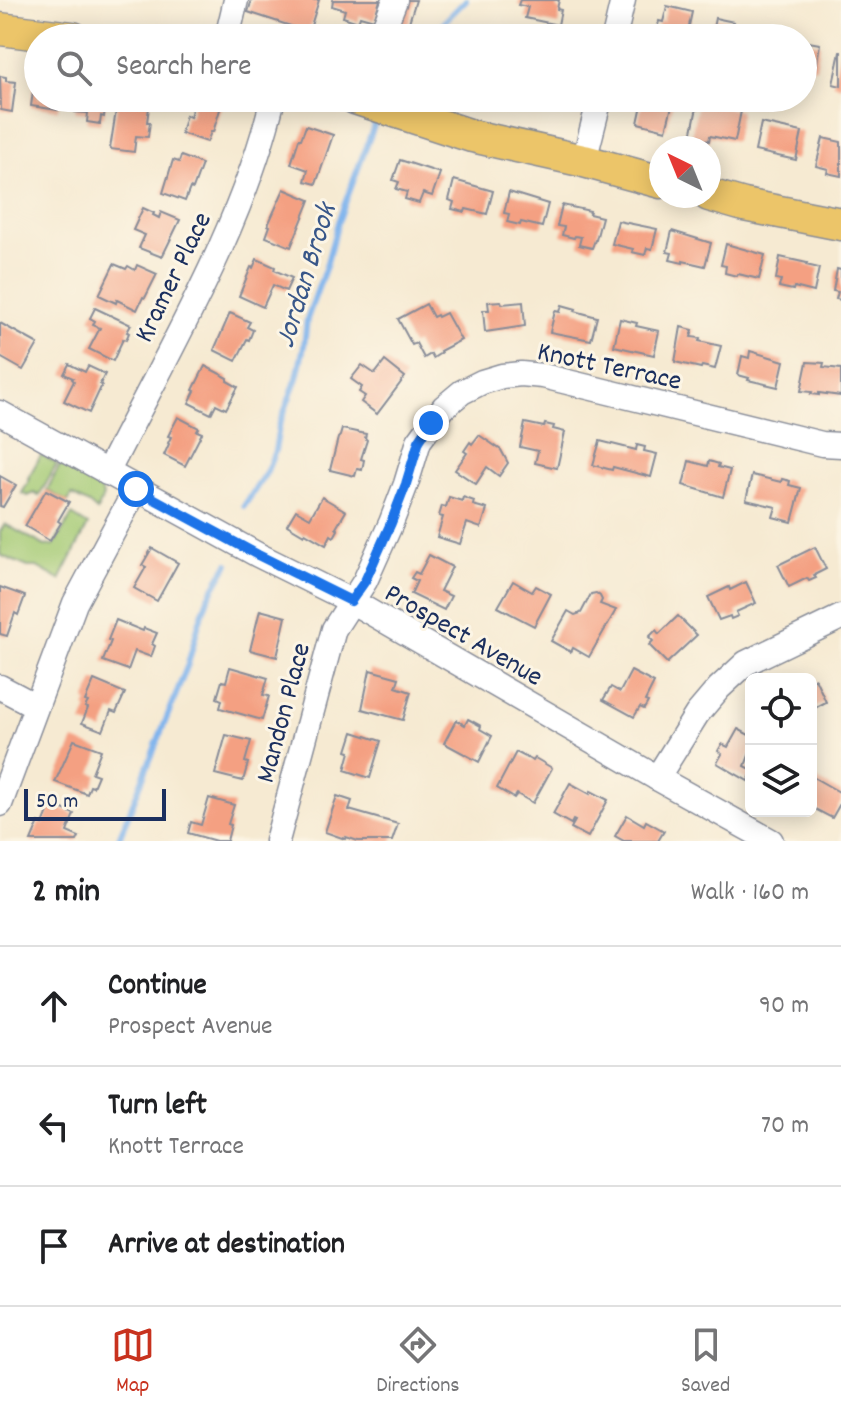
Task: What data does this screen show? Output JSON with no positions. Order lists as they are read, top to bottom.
{
  "streets": {
    "street": [
      "Kramer Place",
      "Knott Terrace",
      "Prospect Avenue",
      "Mandon Place"
    ]
  },
  "crossings": [
    ["Kramer Place", "Prospect Avenue"],
    ["Knott Terrace", "Prospect Avenue"],
    ["Knott Terrace", "Mandon Place"],
    ["Prospect Avenue", "Mandon Place"]
  ],
  "water": ["Jordan Brook"],
  "scale_bar": "50 m",
  "north": "top left",
  "page": {
    "search": "Search here",
    "scale": "50 m",
    "heading": ["2 min", "Walk · 160 m"],
    "list": [
      ["Continue", "Prospect Avenue", "90 m"],
      ["Turn left", "Knott Terrace", "70 m"],
      "Arrive at destination"
    ],
    "nav": ["Map", "Directions", "Saved"]
  }
}
